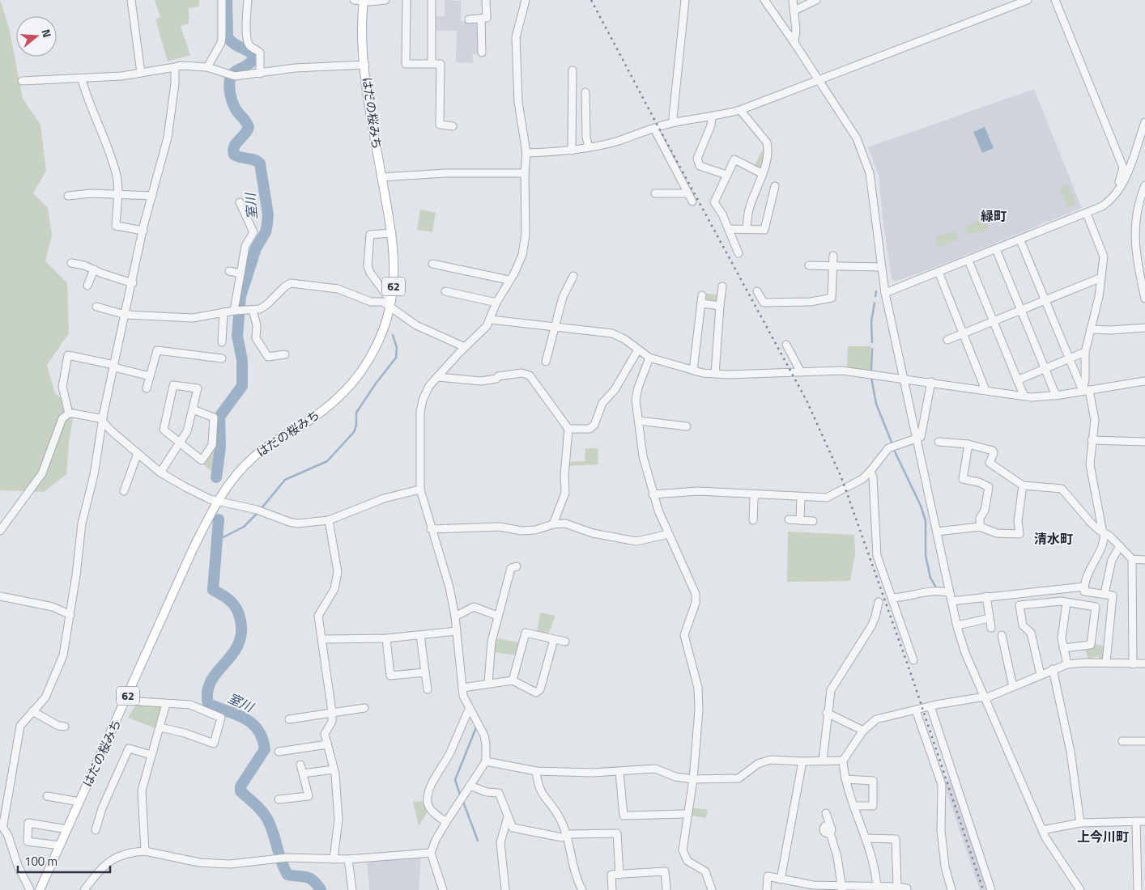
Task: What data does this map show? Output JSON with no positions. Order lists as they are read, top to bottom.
{
  "streets": {
    "main road": ["はだの桜みち", "62"]
  },
  "districts": ["緑町", "清水町", "上今川町"],
  "water": ["室川"],
  "scale_bar": "100 m",
  "north": "right"
}
